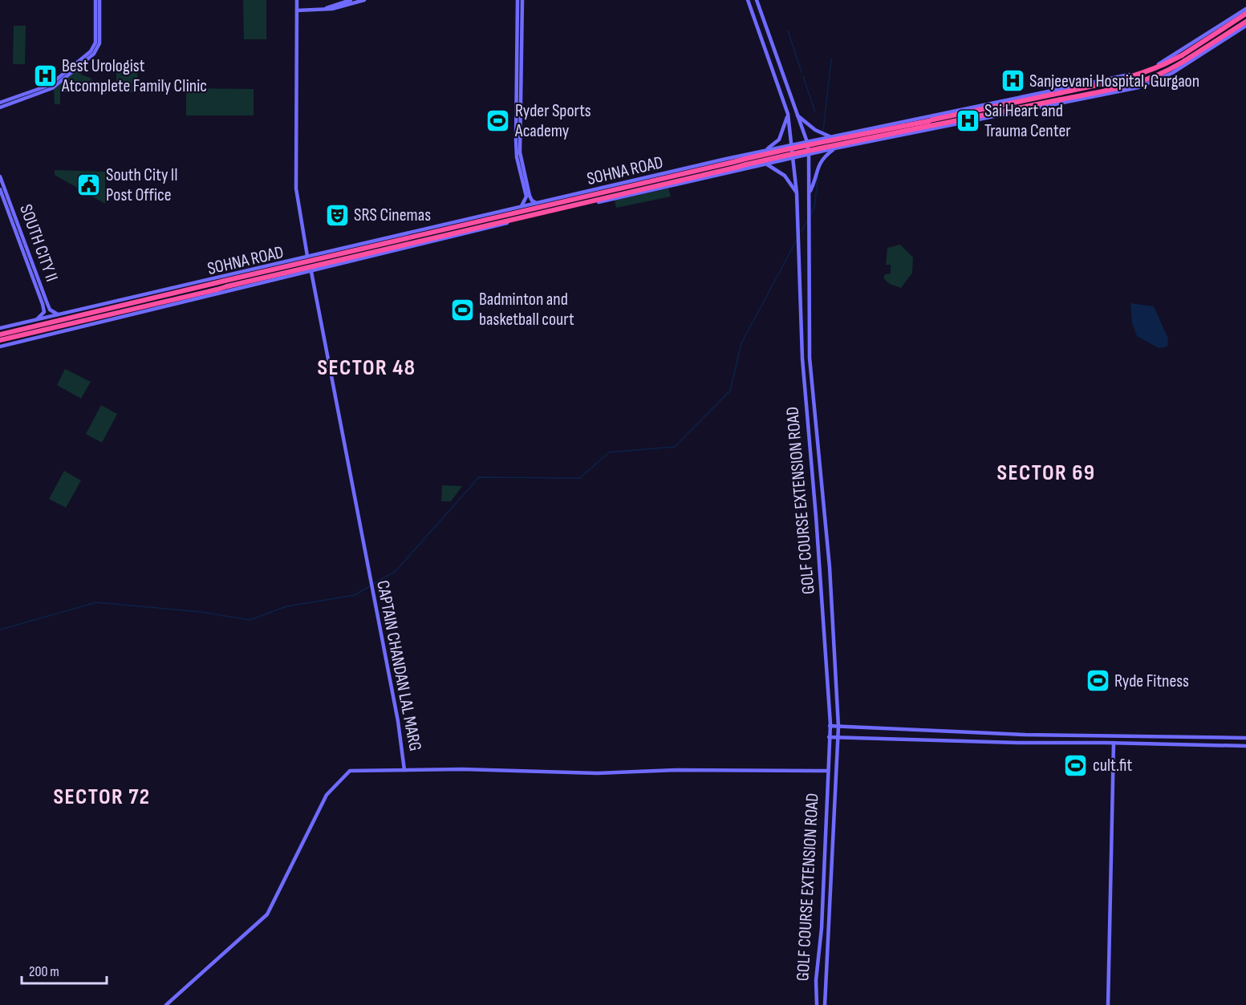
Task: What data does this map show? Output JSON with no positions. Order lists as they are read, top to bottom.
{
  "streets": {
    "highway": ["SOHNA ROAD"],
    "main road": ["SOUTH CITY II", "GOLF COURSE EXTENSION ROAD", "CAPTAIN CHANDAN LAL MARG"]
  },
  "crossings": [
    ["SOHNA ROAD", "GOLF COURSE EXTENSION ROAD"]
  ],
  "districts": ["SECTOR 48", "SECTOR 69", "SECTOR 72"],
  "places": {
    "hospital": ["Best Urologist Atcomplete Family Clinic", "Sanjeevani Hospital, Gurgaon", "Sai Heart and Trauma Center"],
    "sports": [
      "Ryder Sports Academy",
      "Badminton and basketball court",
      "Ryde Fitness",
      "cult.fit"
    ],
    "public building": ["South City II Post Office"],
    "theatre": ["SRS Cinemas"]
  },
  "scale_bar": "200 m"
}
